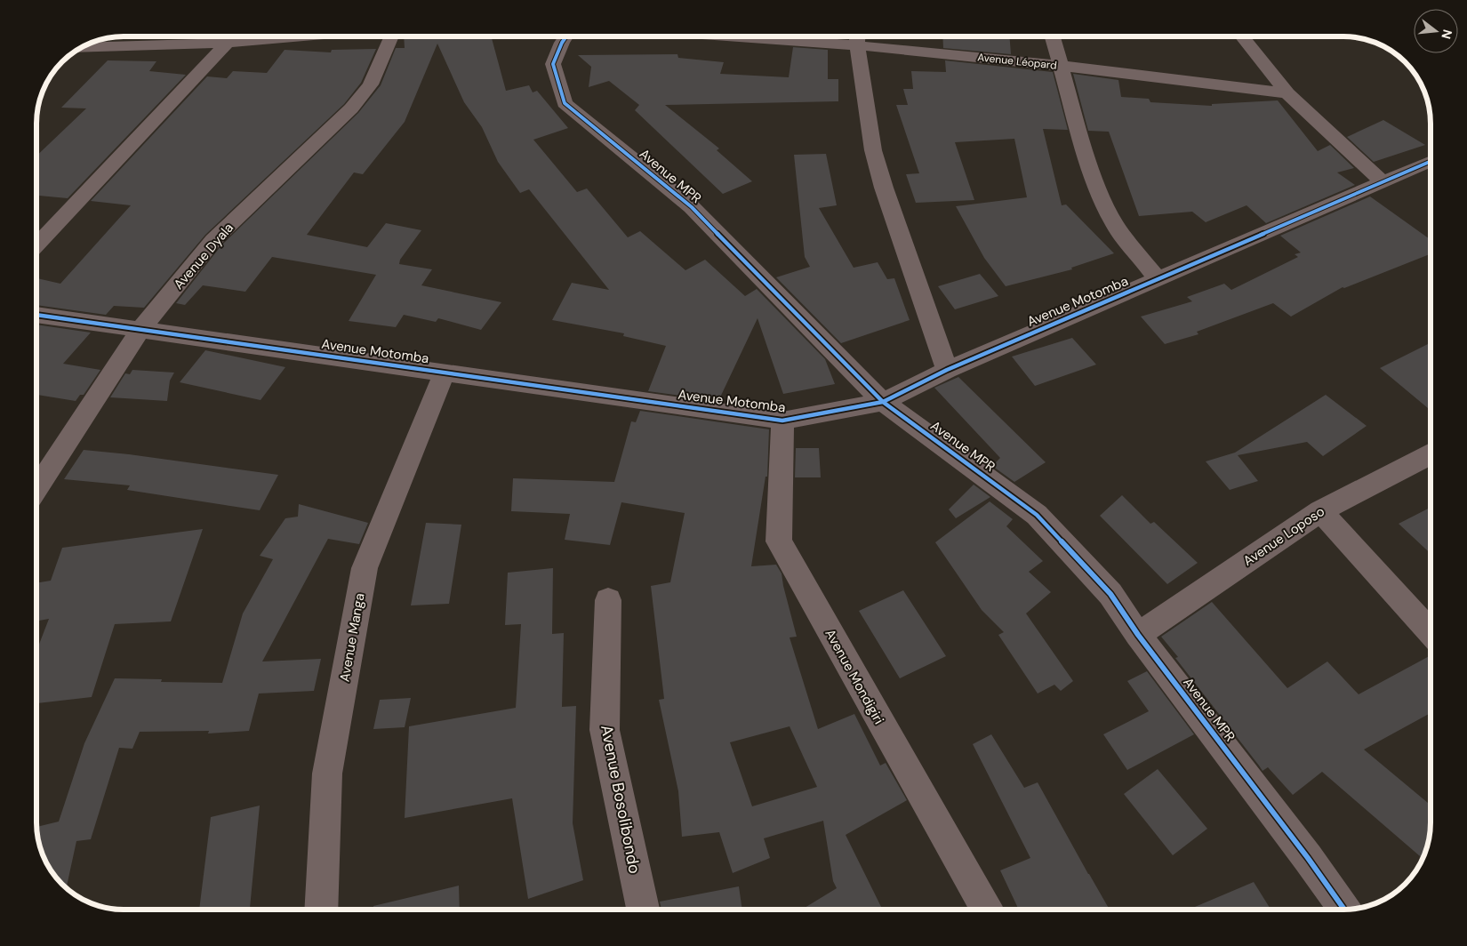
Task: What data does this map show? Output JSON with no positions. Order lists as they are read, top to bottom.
{
  "streets": {
    "street": [
      "Avenue Léopard",
      "Avenue MPR",
      "Avenue Dyala",
      "Avenue Motomba",
      "Avenue Loposo",
      "Avenue Manga",
      "Avenue Mondigiri",
      "Avenue Bosolibondo"
    ]
  },
  "crossings": [
    ["Avenue MPR", "Avenue Motomba"],
    ["Avenue MPR", "Avenue Loposo"],
    ["Avenue Dyala", "Avenue Motomba"],
    ["Avenue Motomba", "Avenue Manga"],
    ["Avenue Motomba", "Avenue Mondigiri"]
  ],
  "north": "right"
}
